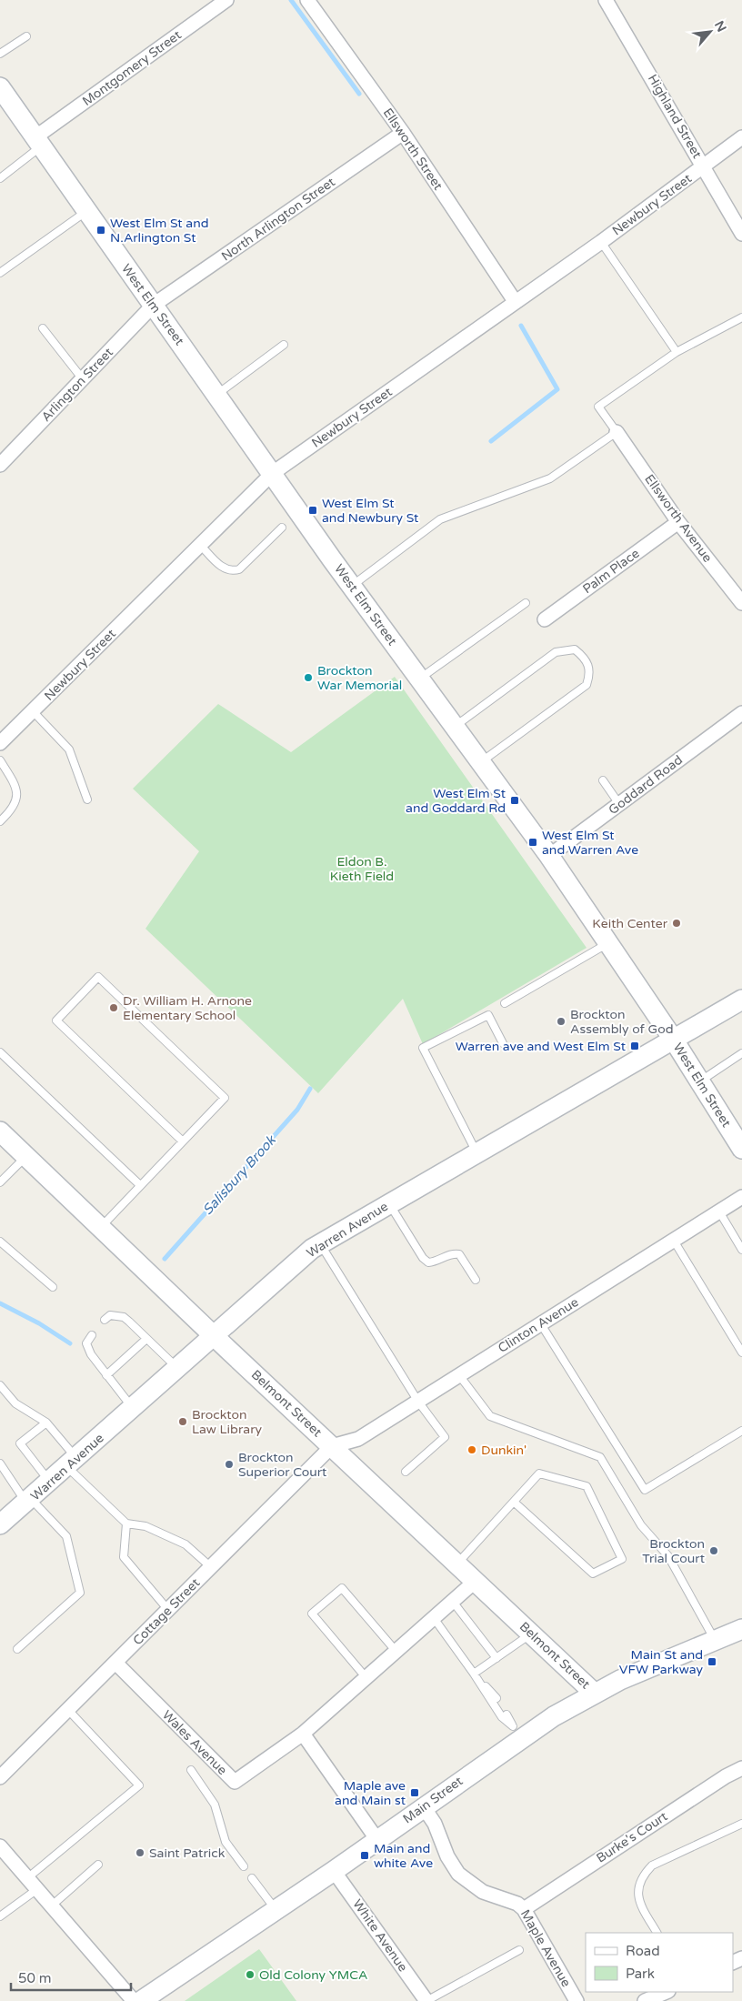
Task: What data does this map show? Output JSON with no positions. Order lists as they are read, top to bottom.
{
  "streets": {
    "main road": [
      "West Elm Street",
      "Warren Avenue",
      "Belmont Street",
      "Main Street"
    ],
    "street": [
      "Montgomery Street",
      "Highland Street",
      "Ellsworth Street",
      "Newbury Street",
      "North Arlington Street",
      "Arlington Street",
      "Ellsworth Avenue",
      "Palm Place",
      "Goddard Road",
      "Clinton Avenue",
      "Cottage Street",
      "Wales Avenue",
      "Burke's Court",
      "White Avenue",
      "Maple Avenue"
    ]
  },
  "crossings": [
    ["Montgomery Street", "West Elm Street"],
    ["Highland Street", "Newbury Street"],
    ["Ellsworth Street", "Newbury Street"],
    ["Ellsworth Street", "North Arlington Street"],
    ["Newbury Street", "West Elm Street"],
    ["North Arlington Street", "West Elm Street"],
    ["North Arlington Street", "Arlington Street"],
    ["West Elm Street", "Arlington Street"],
    ["West Elm Street", "Goddard Road"],
    ["West Elm Street", "Warren Avenue"],
    ["Ellsworth Avenue", "Palm Place"],
    ["Warren Avenue", "Belmont Street"],
    ["Clinton Avenue", "Belmont Street"],
    ["Clinton Avenue", "Cottage Street"],
    ["Belmont Street", "Cottage Street"],
    ["Belmont Street", "Wales Avenue"],
    ["Belmont Street", "Main Street"],
    ["Cottage Street", "Wales Avenue"],
    ["Main Street", "White Avenue"],
    ["Main Street", "Maple Avenue"],
    ["Burke's Court", "Maple Avenue"]
  ],
  "water": ["Salisbury Brook"],
  "parks": ["Eldon B. Kieth Field"],
  "places": {
    "transit": [
      "West Elm St and N.Arlington St",
      "West Elm St and Newbury St",
      "West Elm St and Goddard Rd",
      "West Elm St and Warren Ave",
      "Warren ave and West Elm St",
      "Main St and VFW Parkway",
      "Maple ave and Main st",
      "Main and white Ave"
    ],
    "other": [
      "Brockton War Memorial",
      "Keith Center",
      "Dr. William H. Arnone Elementary School",
      "Brockton Assembly of God",
      "Brockton Law Library",
      "Dunkin'",
      "Brockton Superior Court",
      "Brockton Trial Court",
      "Saint Patrick",
      "Old Colony YMCA"
    ]
  },
  "legend": ["Road", "Park"],
  "scale_bar": "50 m",
  "north": "top right"
}
